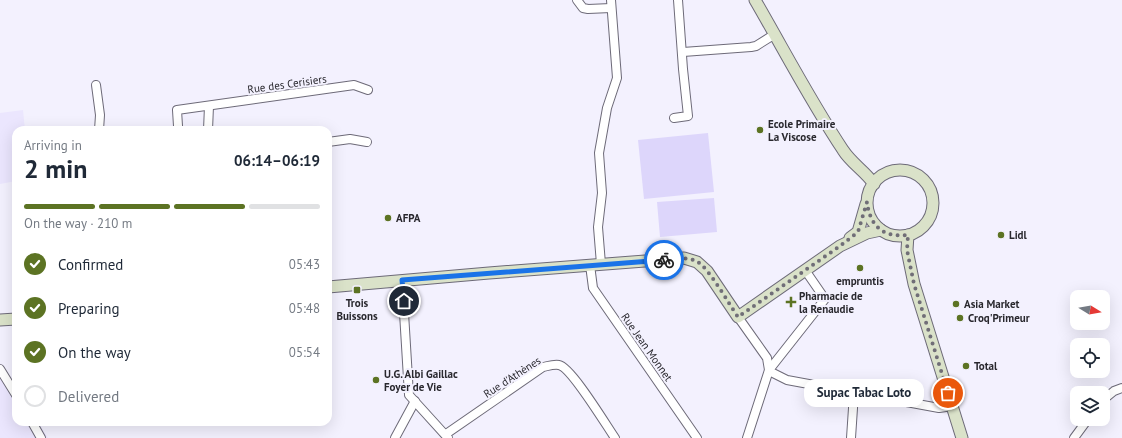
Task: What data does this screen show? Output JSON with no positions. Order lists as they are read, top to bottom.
{
  "streets": {
    "street": ["Rue des Cerisiers", "Rue Jean Monnet", "Rue d'Athènes"]
  },
  "places": {
    "other": [
      "Ecole Primaire La Viscose",
      "AFPA",
      "Lidl",
      "empruntis",
      "Asia Market",
      "Croq'Primeur",
      "Total",
      "U.G. Albi Gaillac Foyer de Vie",
      "Supac Tabac Loto"
    ],
    "transit": ["Trois Buissons"],
    "health": ["Pharmacie de la Renaudie"]
  },
  "north": "right",
  "page": {
    "heading": ["2 min", "Arriving in", "06:14–06:19"],
    "bar": "On the way · 210 m",
    "list": [
      ["Confirmed", "05:43"],
      ["Preparing", "05:48"],
      ["On the way", "05:54"],
      "Delivered"
    ],
    "bubble": "Supac Tabac Loto"
  }
}
